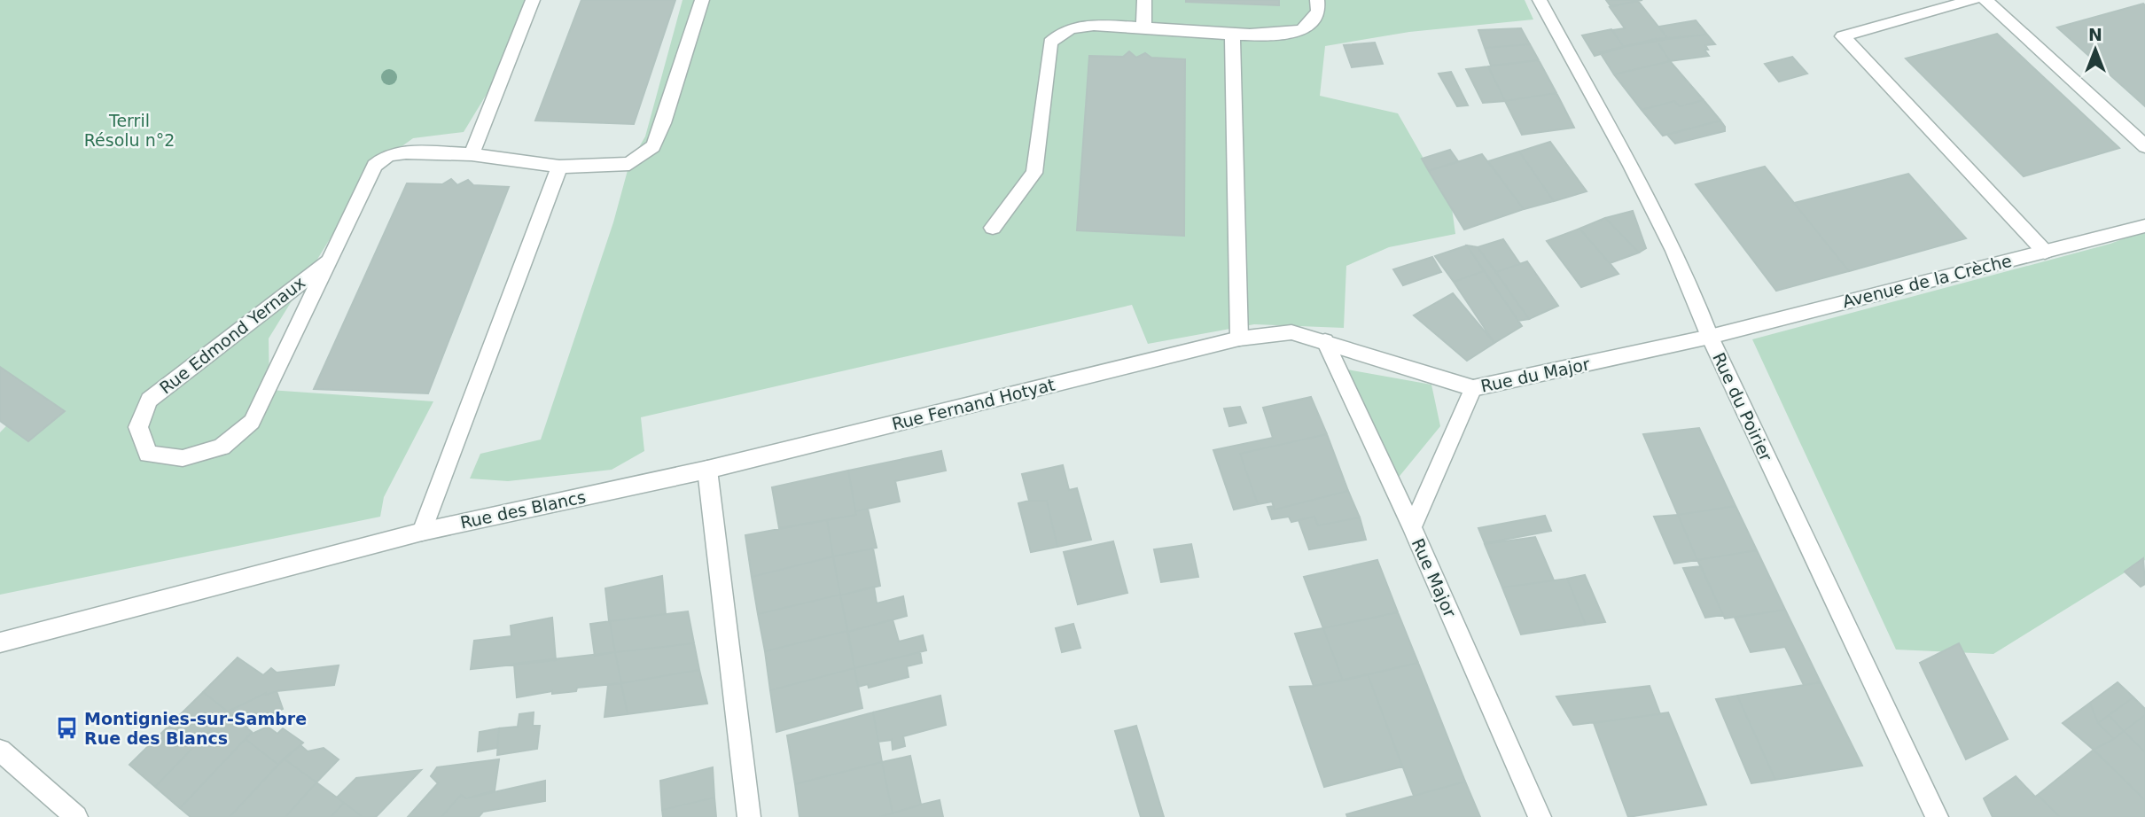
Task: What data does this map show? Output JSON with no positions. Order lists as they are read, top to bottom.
{
  "streets": {
    "street": [
      "Avenue de la Crèche",
      "Rue Edmond Yernaux",
      "Rue du Major",
      "Rue Fernand Hotyat",
      "Rue du Poirier",
      "Rue des Blancs",
      "Rue Major"
    ]
  },
  "crossings": [
    ["Avenue de la Crèche", "Rue du Major"],
    ["Avenue de la Crèche", "Rue du Poirier"],
    ["Rue du Major", "Rue Fernand Hotyat"],
    ["Rue du Major", "Rue du Poirier"],
    ["Rue du Major", "Rue Major"],
    ["Rue Fernand Hotyat", "Rue des Blancs"],
    ["Rue Fernand Hotyat", "Rue Major"]
  ],
  "parks": ["Terril Résolu n°2"],
  "places": {
    "bus stop": ["Montignies-sur-Sambre Rue des Blancs"]
  },
  "north": "top"
}
